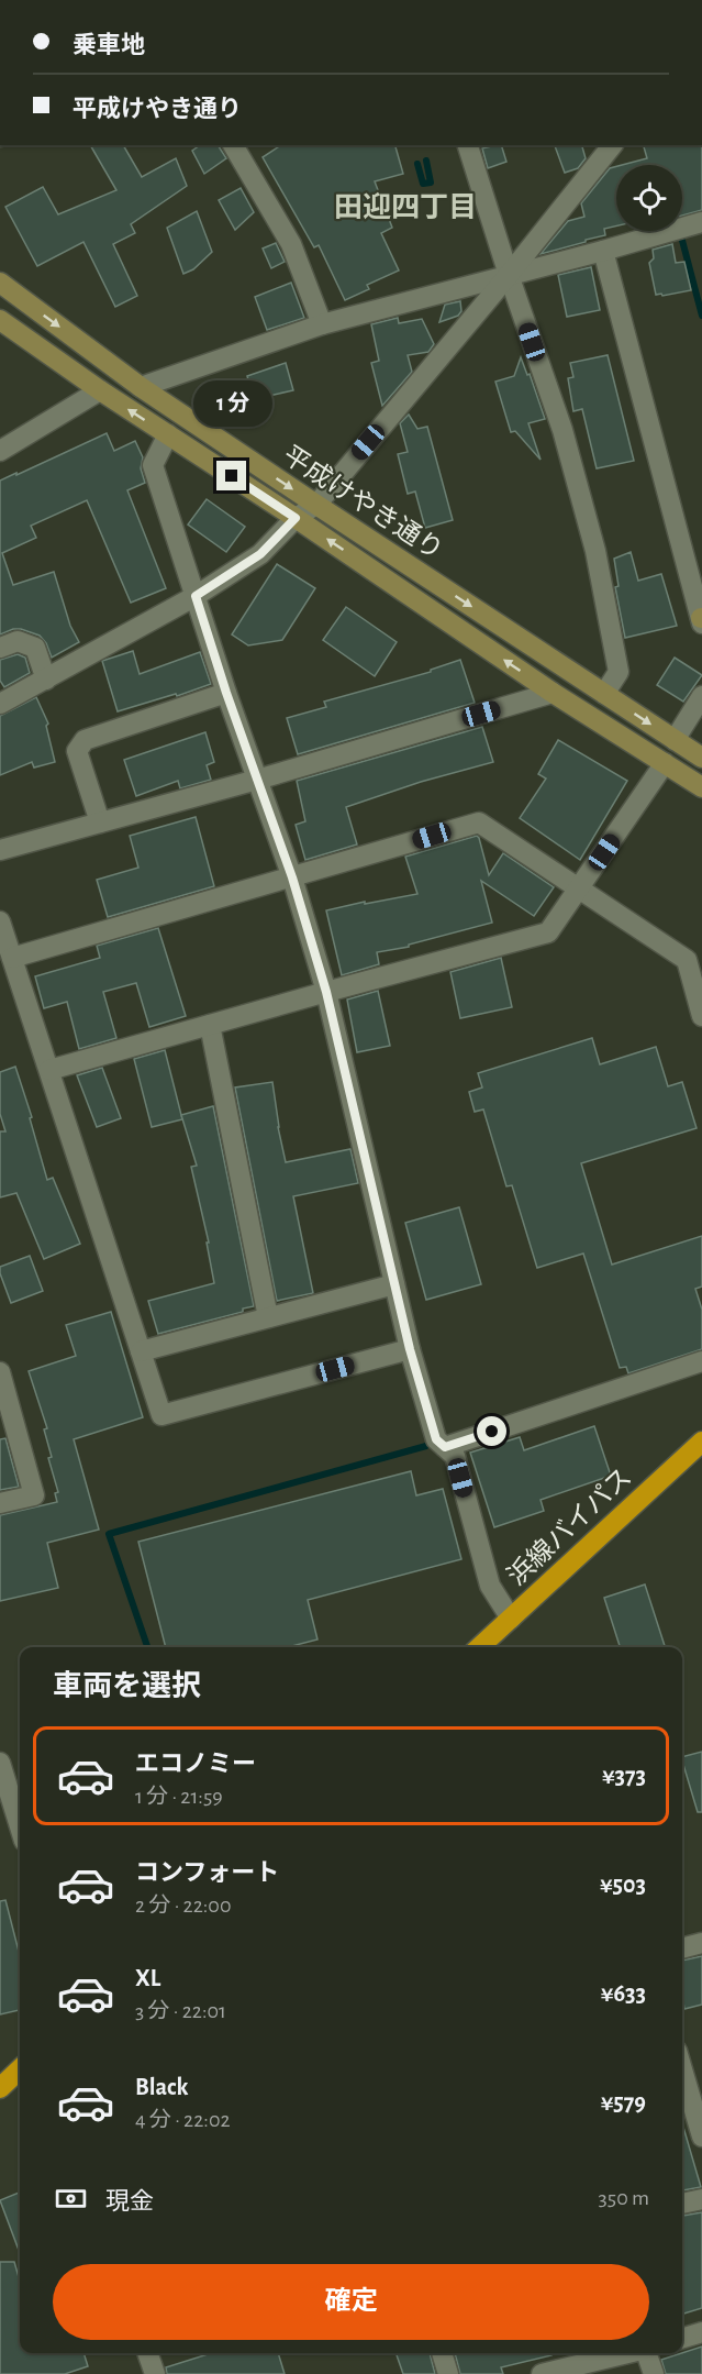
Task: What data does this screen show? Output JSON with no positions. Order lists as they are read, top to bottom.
{
  "streets": {
    "highway": ["浜線バイパス"],
    "street": ["平成けやき通り"]
  },
  "districts": ["田迎四丁目"],
  "page": {
    "banner": ["乗車地", "平成けやき通り"],
    "bubble": "1 分",
    "heading": "車両を選択",
    "list": [
      {
        "name": "エコノミー",
        "note": "1 分 · 21:59",
        "value": "¥373"
      },
      {
        "name": "コンフォート",
        "note": "2 分 · 22:00",
        "value": "¥503"
      },
      {
        "name": "XL",
        "note": "3 分 · 22:01",
        "value": "¥633"
      },
      {
        "name": "Black",
        "note": "4 分 · 22:02",
        "value": "¥579"
      }
    ],
    "pay": ["現金", "350 m"],
    "buttons": "確定"
  }
}
